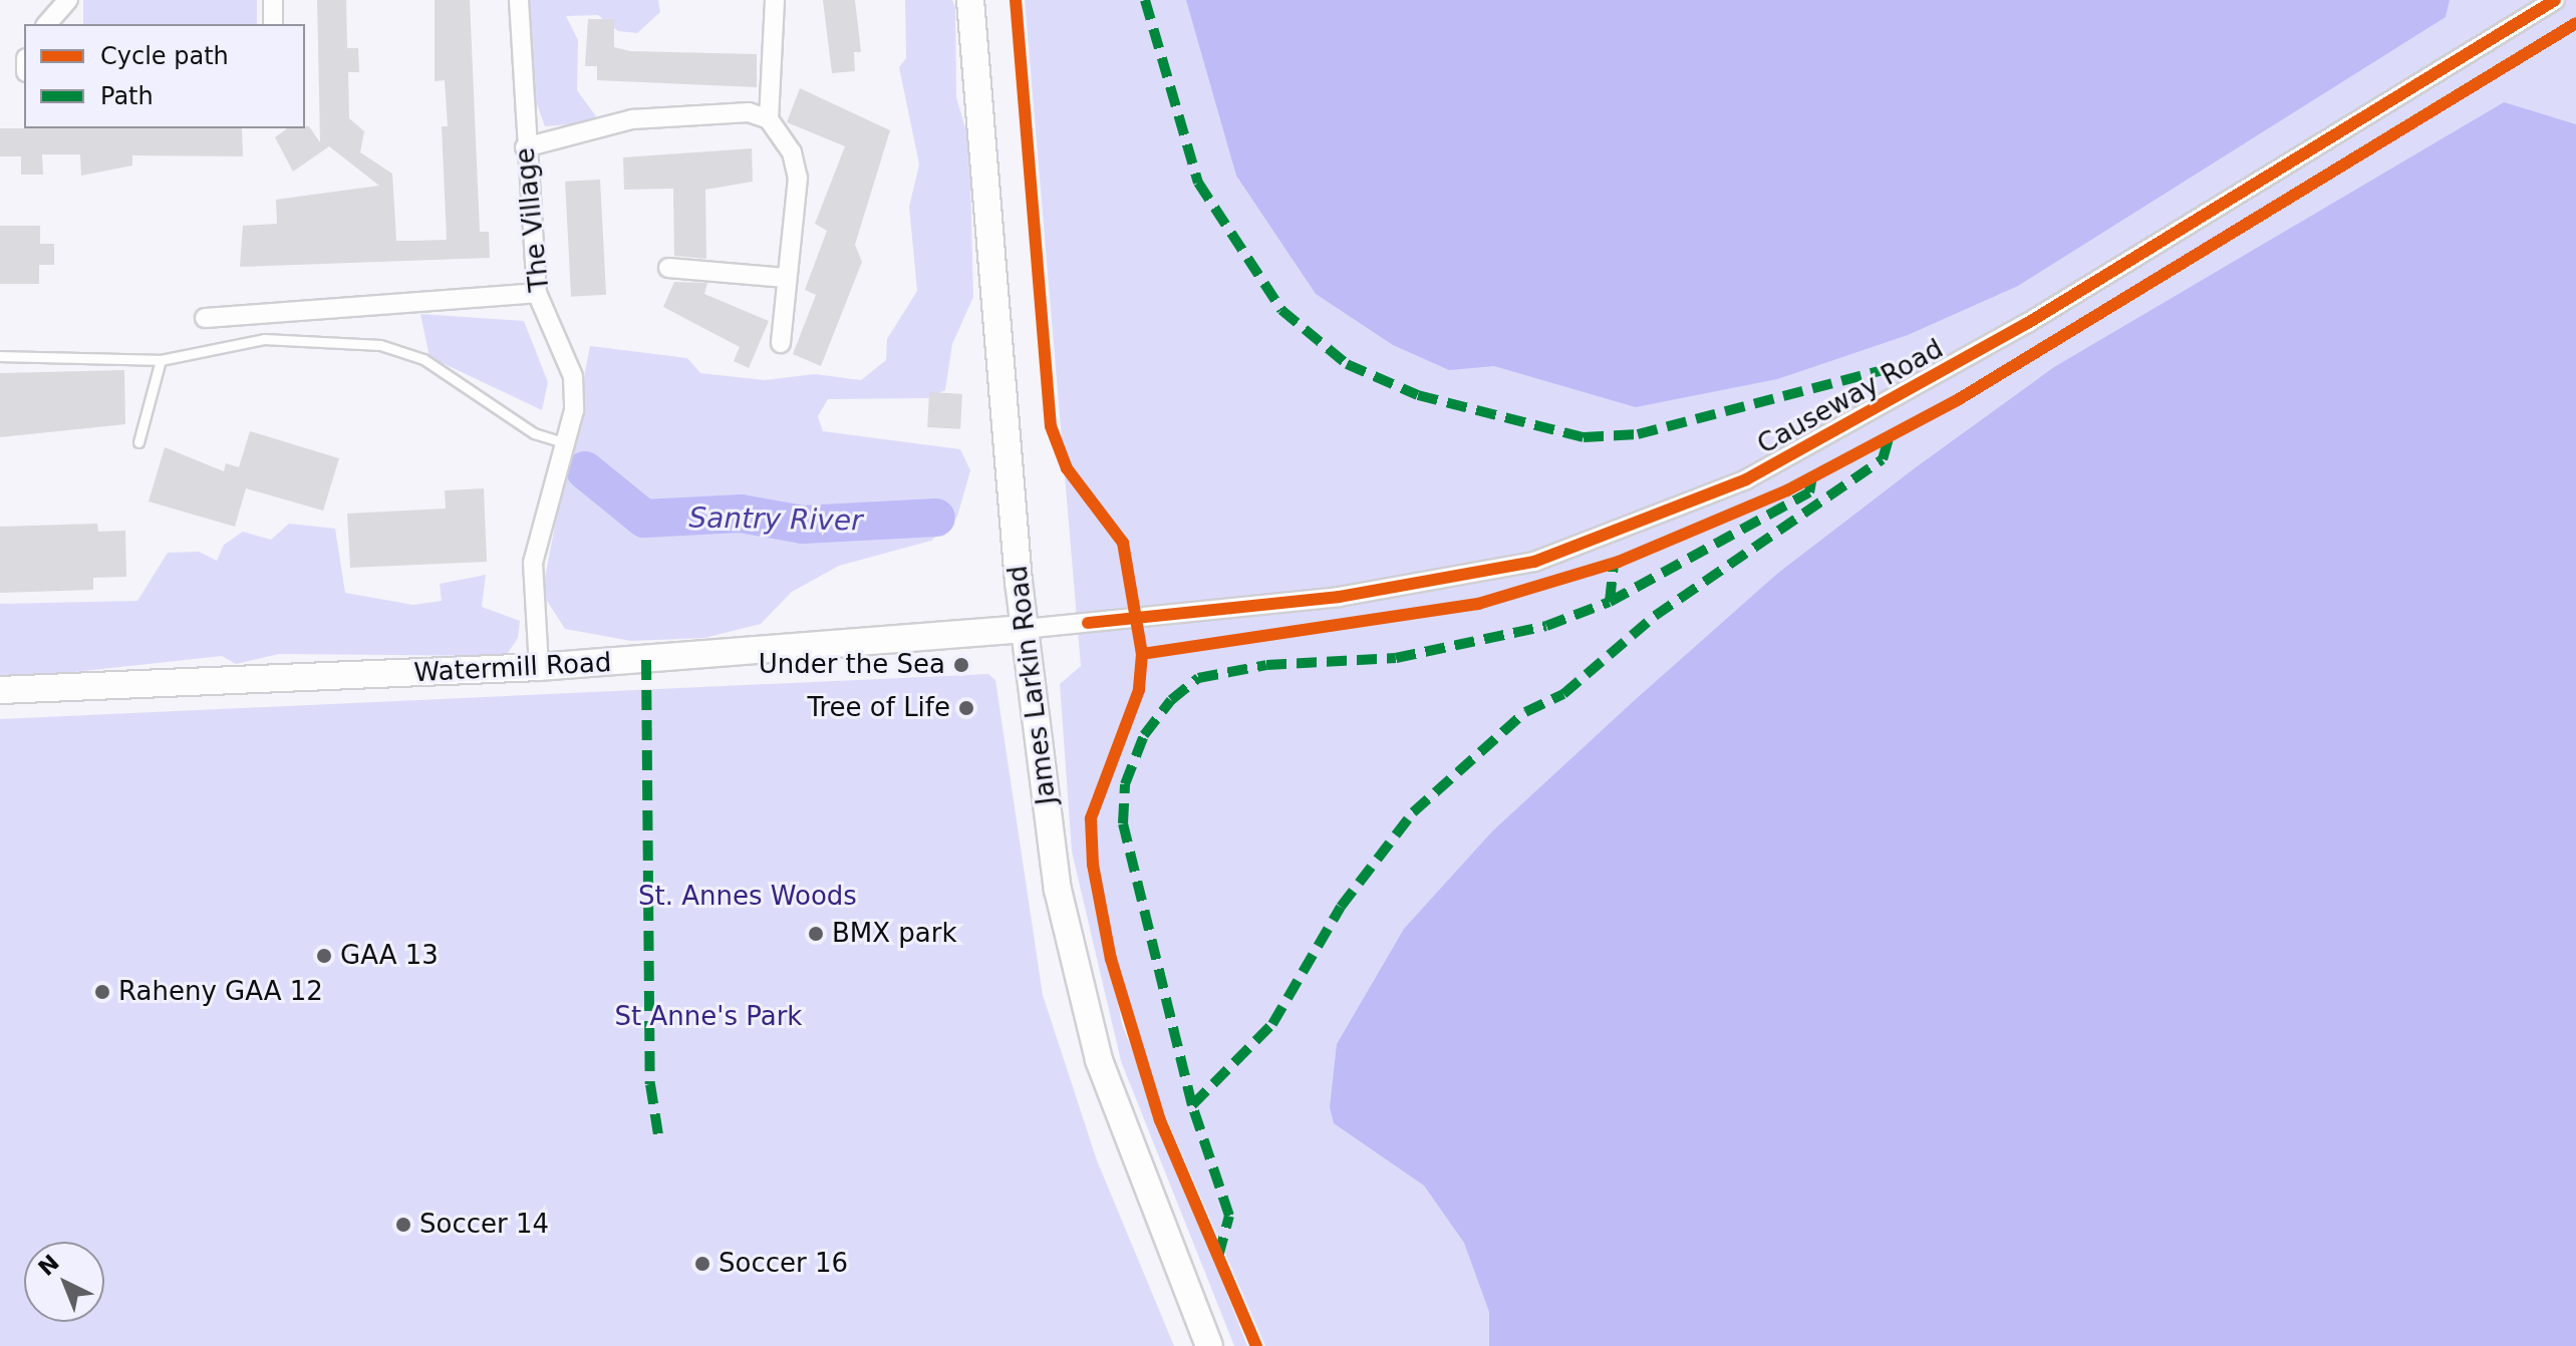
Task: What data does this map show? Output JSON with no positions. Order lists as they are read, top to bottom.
{
  "streets": {
    "main road": ["Watermill Road", "James Larkin Road"],
    "street": ["The Village", "Causeway Road"]
  },
  "crossings": [
    ["The Village", "Watermill Road"],
    ["Causeway Road", "Watermill Road"],
    ["Causeway Road", "James Larkin Road"],
    ["Watermill Road", "James Larkin Road"]
  ],
  "water": ["Santry River"],
  "parks": ["St. Annes Woods", "St Anne's Park"],
  "places": [
    "Under the Sea",
    "Tree of Life",
    "BMX park",
    "GAA 13",
    "Raheny GAA 12",
    "Soccer 14",
    "Soccer 16"
  ],
  "legend": ["Cycle path", "Path"],
  "north": "top left"
}
